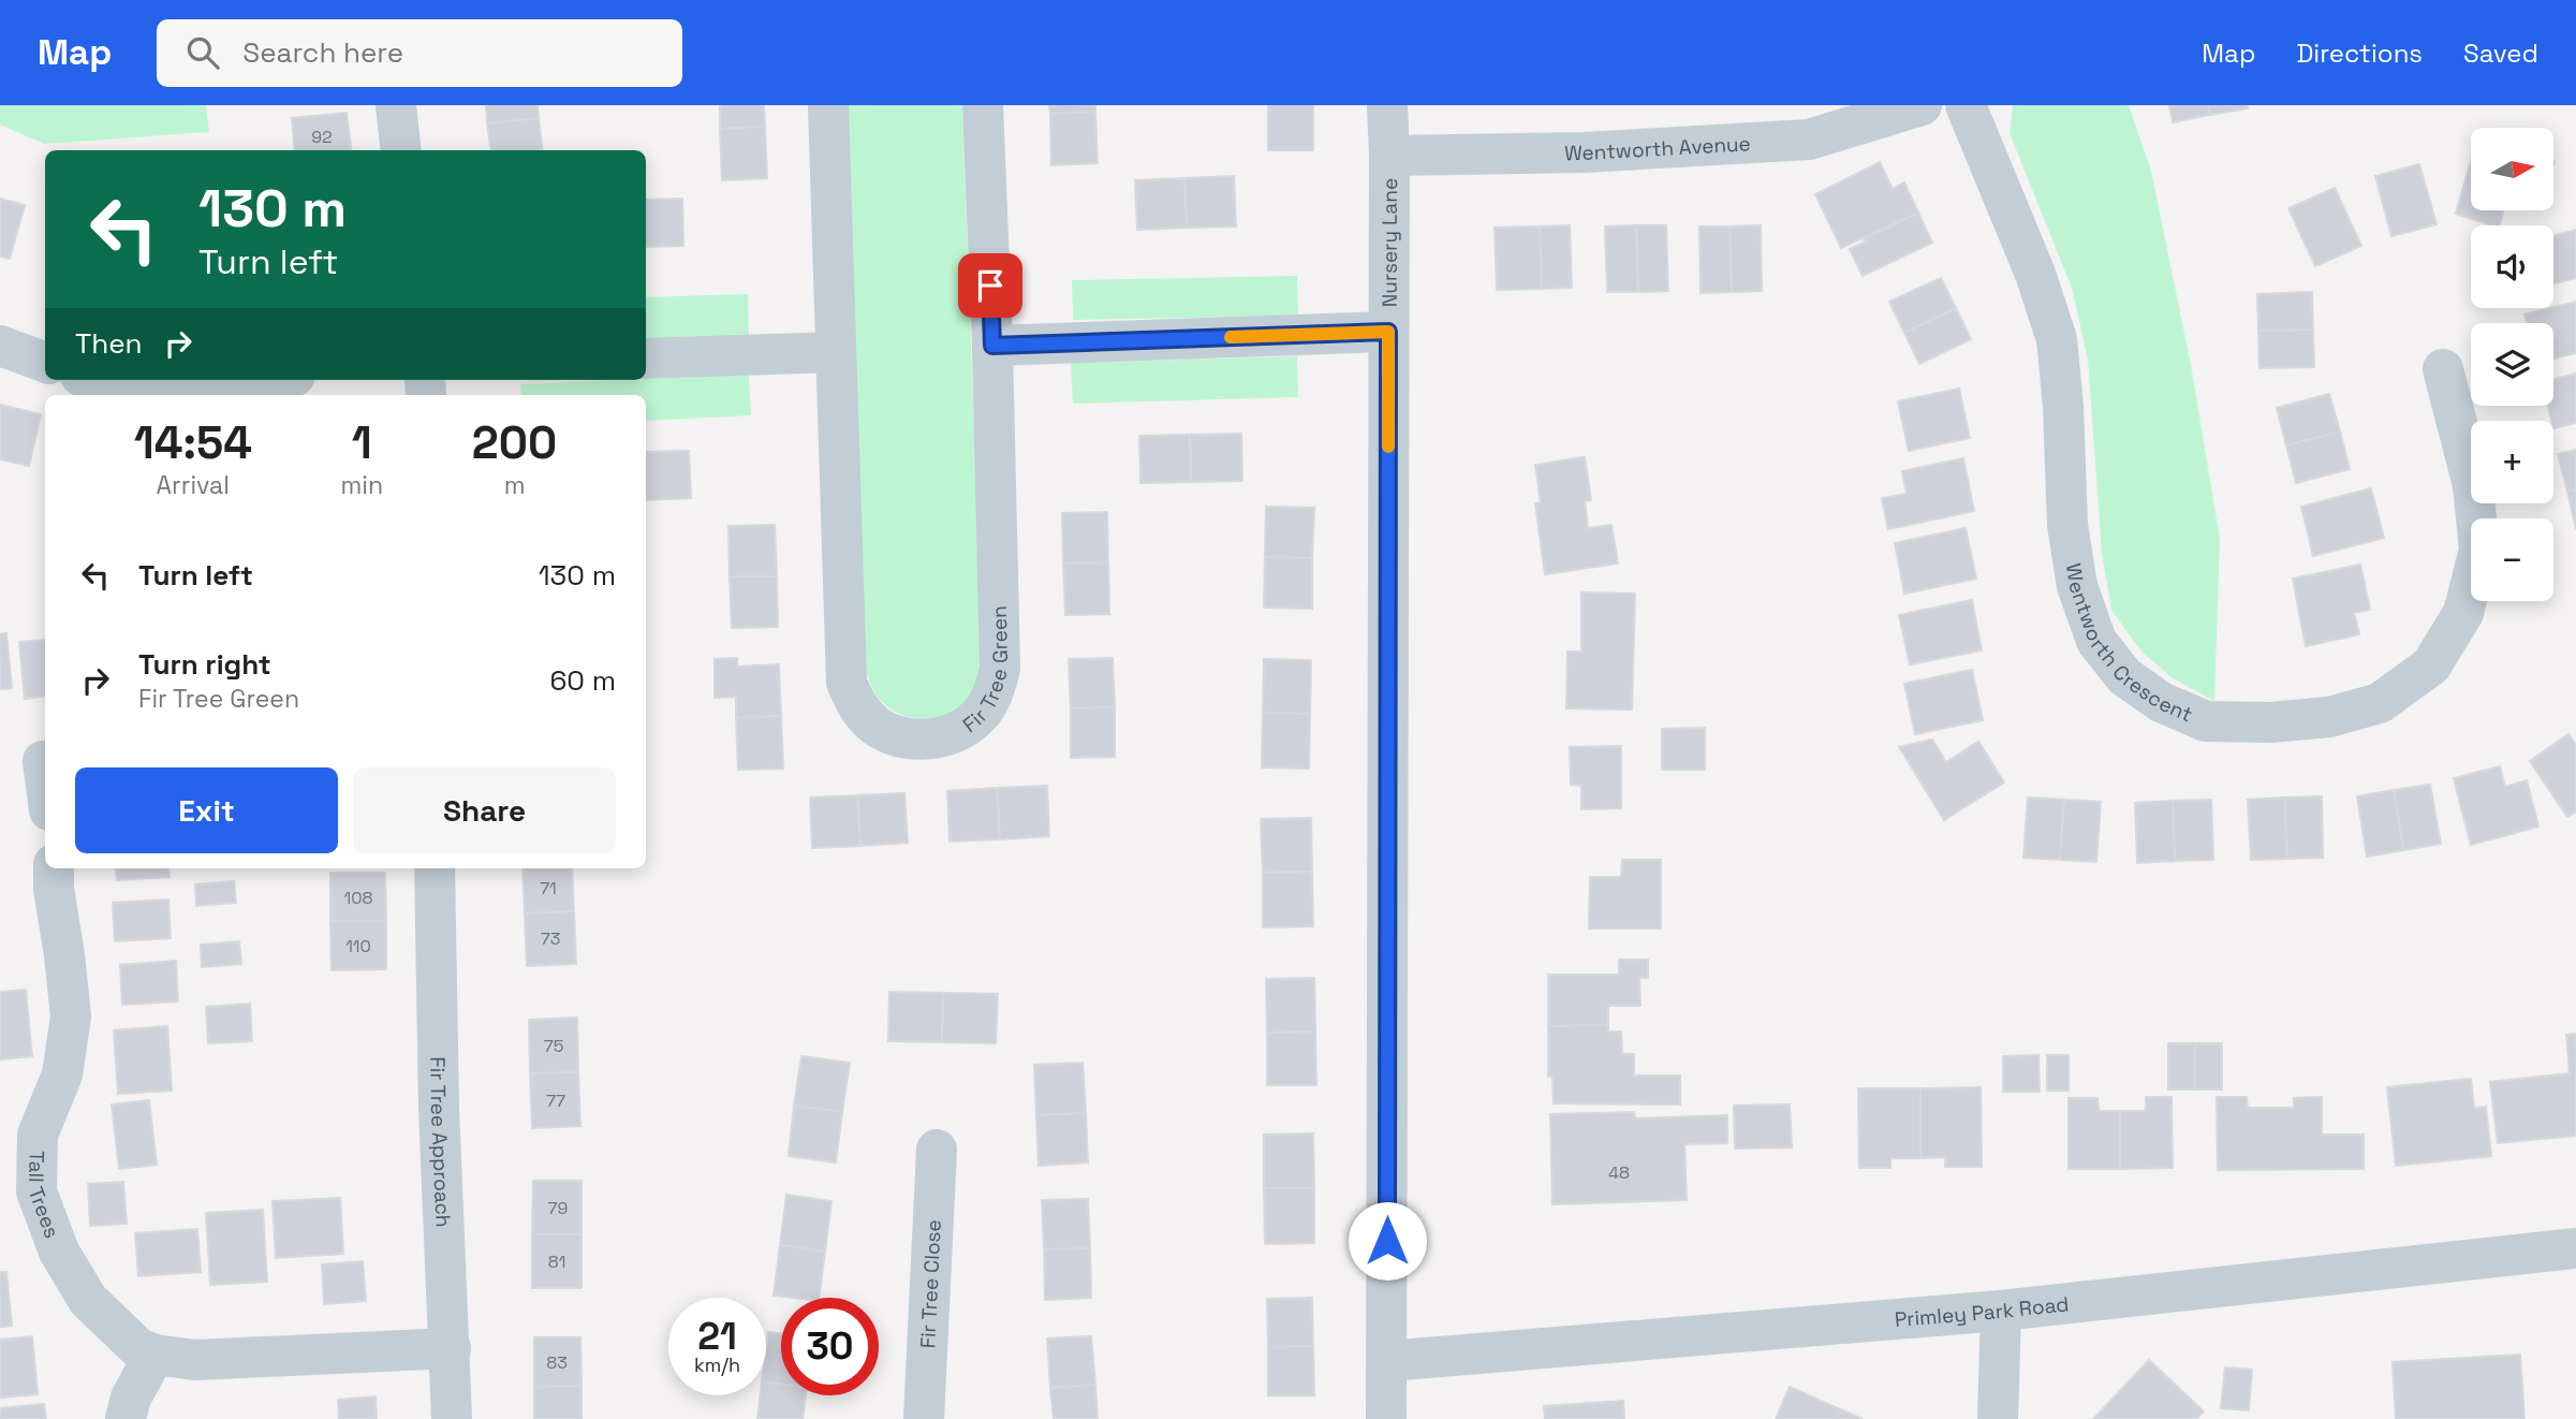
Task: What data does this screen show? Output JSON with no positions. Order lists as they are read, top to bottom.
{
  "streets": {
    "street": [
      "Wentworth Avenue",
      "Nursery Lane",
      "Wentworth Crescent",
      "Fir Tree Green",
      "Fir Tree Approach",
      "Tall Trees",
      "Fir Tree Close",
      "Primley Park Road"
    ]
  },
  "crossings": [
    ["Wentworth Avenue", "Nursery Lane"],
    ["Nursery Lane", "Primley Park Road"],
    ["Fir Tree Approach", "Tall Trees"]
  ],
  "house_numbers": [
    "92",
    "71",
    "108",
    "73",
    "110",
    "75",
    "77",
    "48",
    "79",
    "81",
    "83"
  ],
  "north": "right",
  "page": {
    "header": "Map",
    "search": "Search here",
    "nav": ["Map", "Directions", "Saved"],
    "map_buttons": ["+", "−"],
    "turn": ["130 m", "Turn left"],
    "then": "Then",
    "eta": [
      "14:54",
      "Arrival",
      "1",
      "min",
      "200",
      "m"
    ],
    "list": [
      {
        "name": "Turn left",
        "value": "130 m"
      },
      {
        "name": "Turn right",
        "note": "Fir Tree Green",
        "value": "60 m"
      }
    ],
    "buttons": ["Exit", "Share"],
    "speed": "21 km/h",
    "limit": "30"
  }
}
